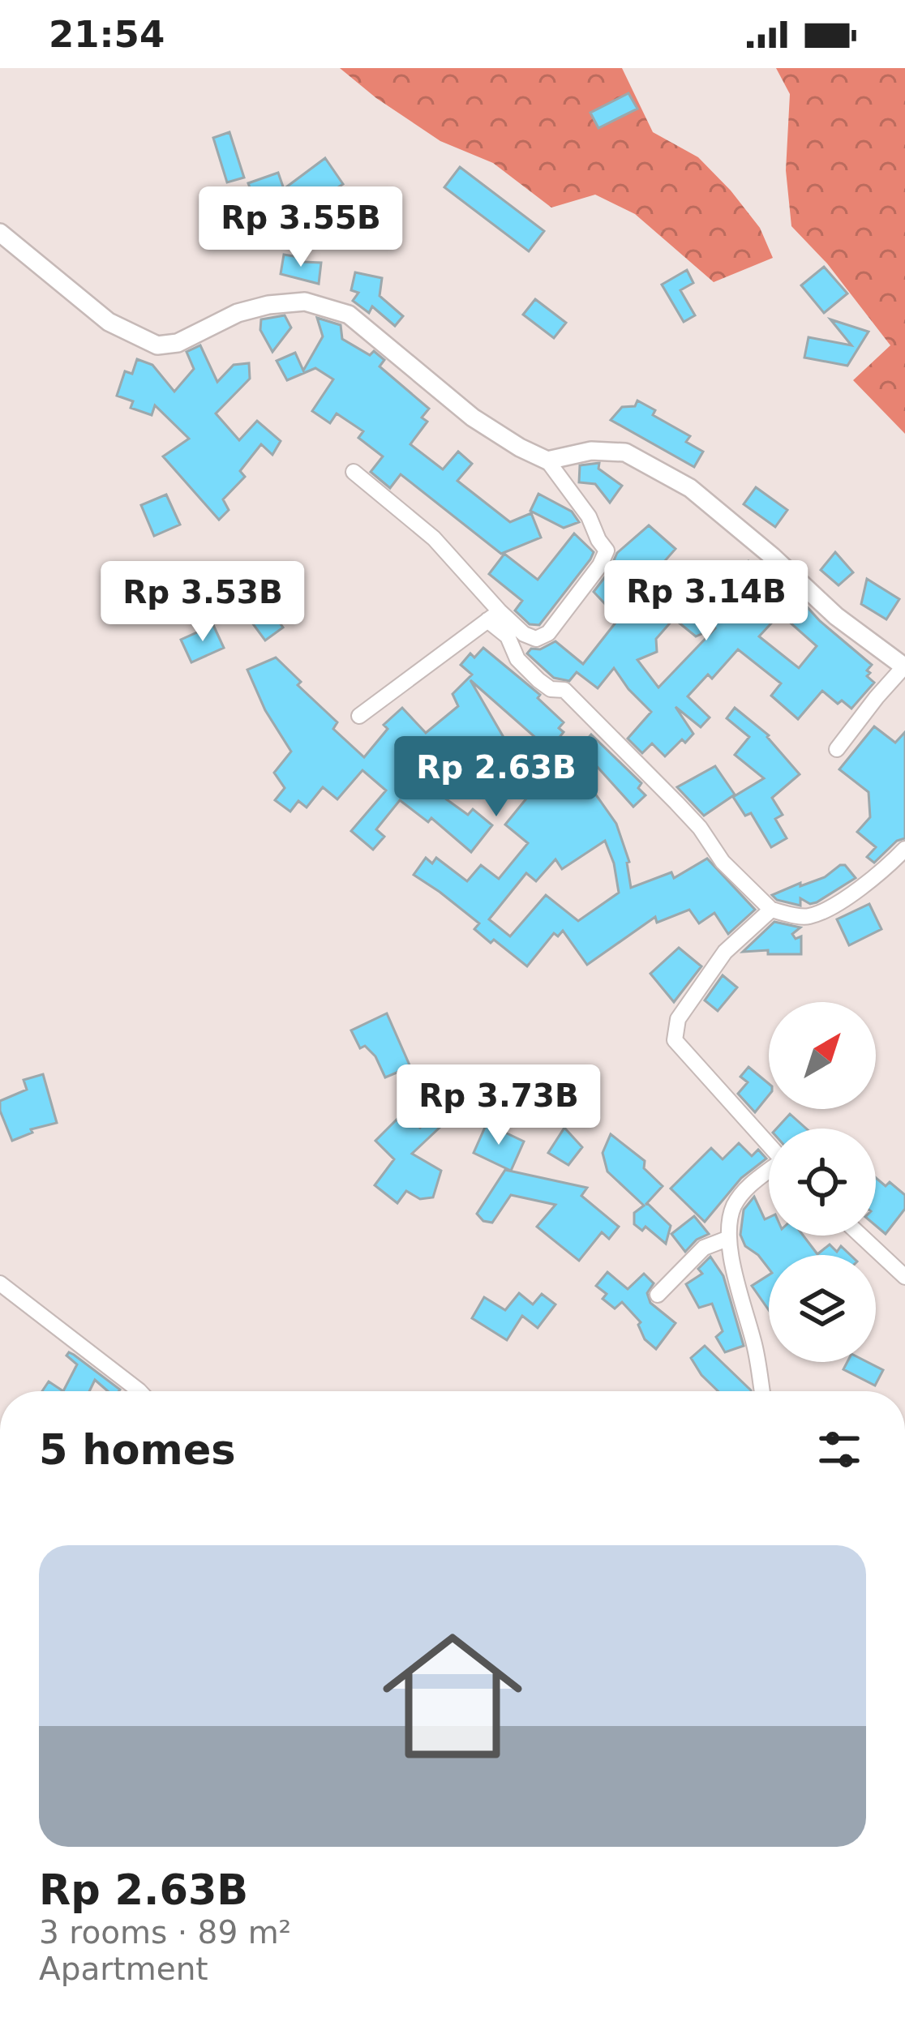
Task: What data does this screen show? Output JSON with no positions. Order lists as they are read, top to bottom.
{
  "north": "top right",
  "page": {
    "status": "21:54",
    "price": [
      "Rp 3.55B",
      "Rp 3.14B",
      "Rp 3.53B",
      "Rp 2.63B",
      "Rp 3.73B"
    ],
    "heading": "5 homes",
    "list": [
      {
        "name": "Rp 2.63B",
        "note": "3 rooms · 89 m² · Apartment"
      }
    ]
  }
}
